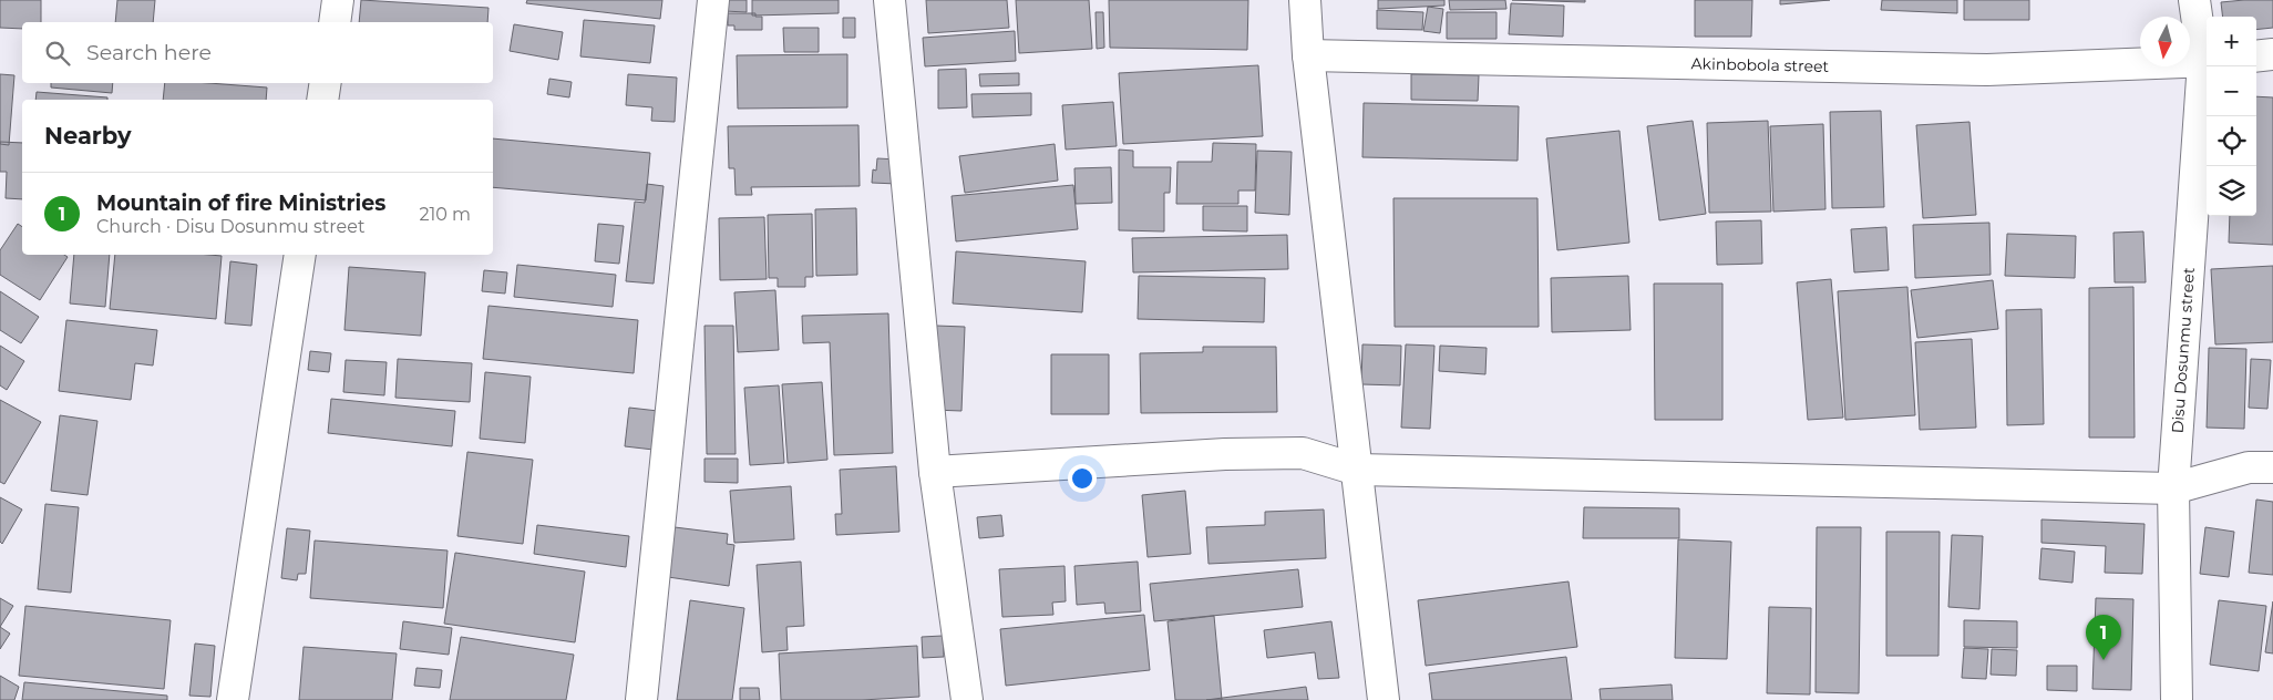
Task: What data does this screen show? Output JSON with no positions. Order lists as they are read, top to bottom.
{
  "streets": {
    "street": ["Akinbobola street", "Disu Dosunmu street"]
  },
  "north": "bottom",
  "page": {
    "map_buttons": ["+", "−"],
    "search": "Search here",
    "heading": "Nearby",
    "list": [
      {
        "mark": "1",
        "name": "Mountain of fire Ministries",
        "note": "Church · Disu Dosunmu street",
        "value": "210 m"
      }
    ],
    "pins": "1"
  }
}
